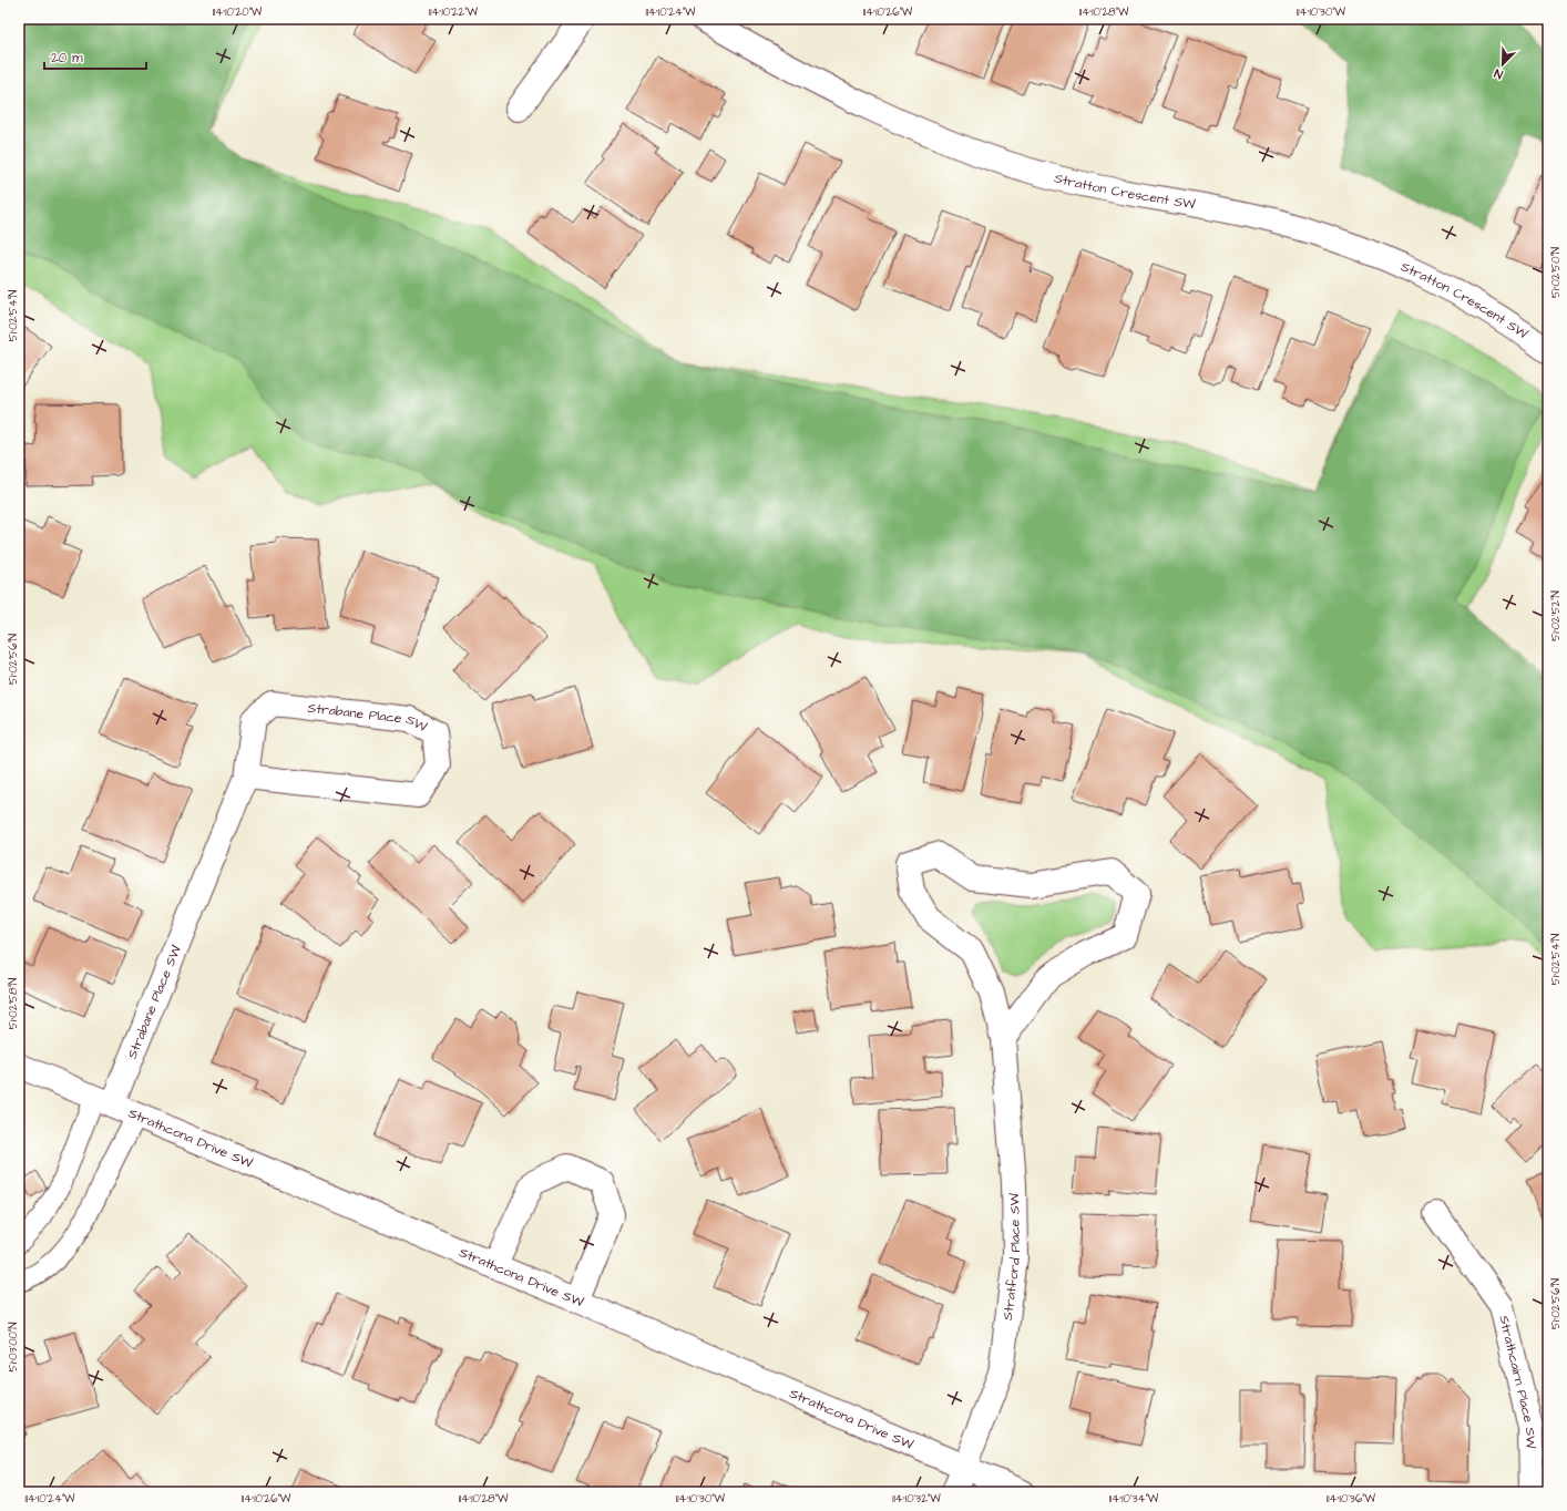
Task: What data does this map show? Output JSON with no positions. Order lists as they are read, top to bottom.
{
  "streets": {
    "street": [
      "Stratton Crescent SW",
      "Strabane Place SW",
      "Strathcona Drive SW",
      "Stratford Place SW",
      "Strathcairn Place SW"
    ]
  },
  "crossings": [
    ["Strabane Place SW", "Strathcona Drive SW"],
    ["Strathcona Drive SW", "Stratford Place SW"]
  ],
  "scale_bar": "20 m",
  "north": "bottom left",
  "coordinates": [
    "114°10'20\"W",
    "114°10'22\"W",
    "114°10'24\"W",
    "114°10'26\"W",
    "114°10'28\"W",
    "114°10'30\"W",
    "51°02'50\"N",
    "51°02'54\"N",
    "51°02'52\"N",
    "51°02'56\"N",
    "51°02'58\"N",
    "51°03'00\"N",
    "114°10'32\"W",
    "114°10'34\"W",
    "114°10'36\"W"
  ]
}
